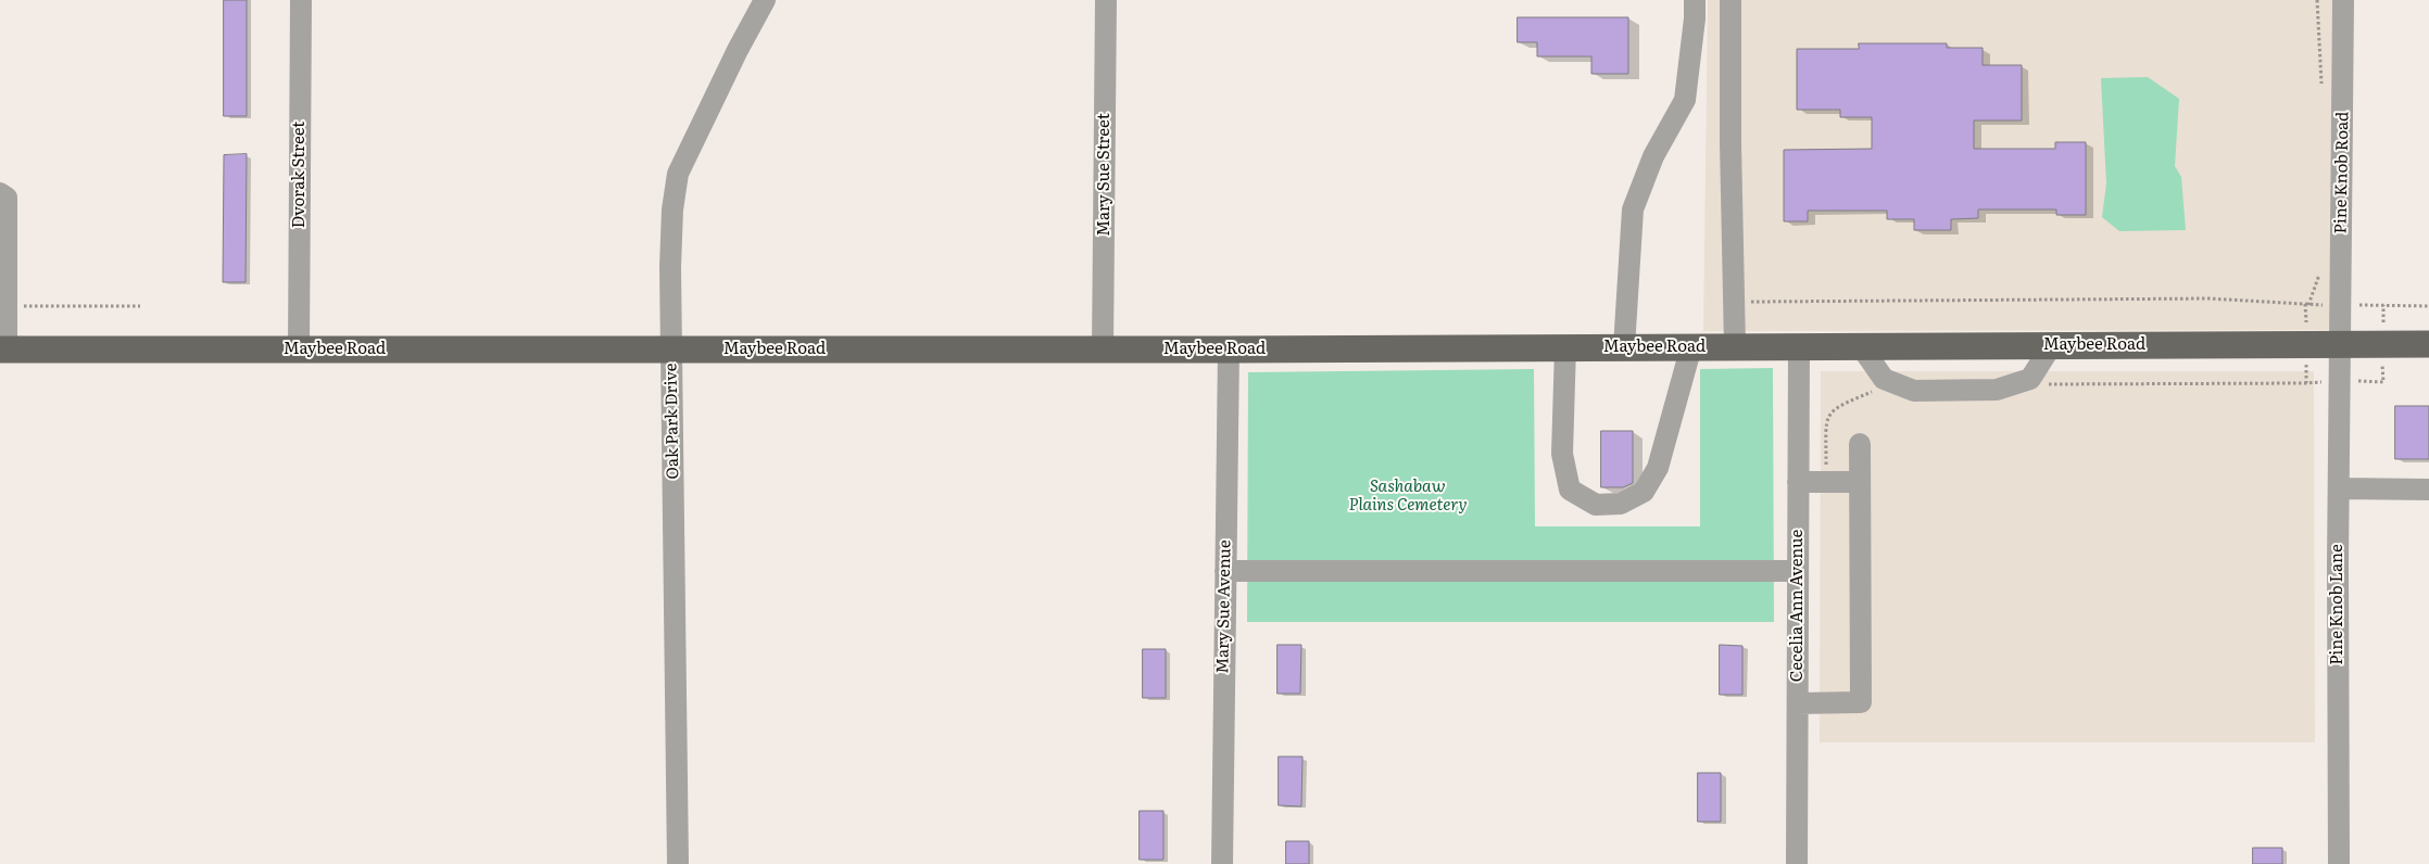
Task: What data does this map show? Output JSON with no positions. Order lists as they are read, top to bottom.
{
  "streets": {
    "main road": ["Maybee Road"],
    "street": [
      "Pine Knob Road",
      "Dvorak Street",
      "Mary Sue Street",
      "Oak Park Drive",
      "Pine Knob Lane",
      "Cecelia Ann Avenue",
      "Mary Sue Avenue"
    ]
  },
  "crossings": [
    ["Pine Knob Road", "Maybee Road"],
    ["Pine Knob Road", "Pine Knob Lane"],
    ["Dvorak Street", "Maybee Road"],
    ["Mary Sue Street", "Maybee Road"],
    ["Maybee Road", "Oak Park Drive"],
    ["Maybee Road", "Pine Knob Lane"],
    ["Maybee Road", "Cecelia Ann Avenue"],
    ["Maybee Road", "Mary Sue Avenue"]
  ],
  "parks": ["Sashabaw Plains Cemetery"]
}
